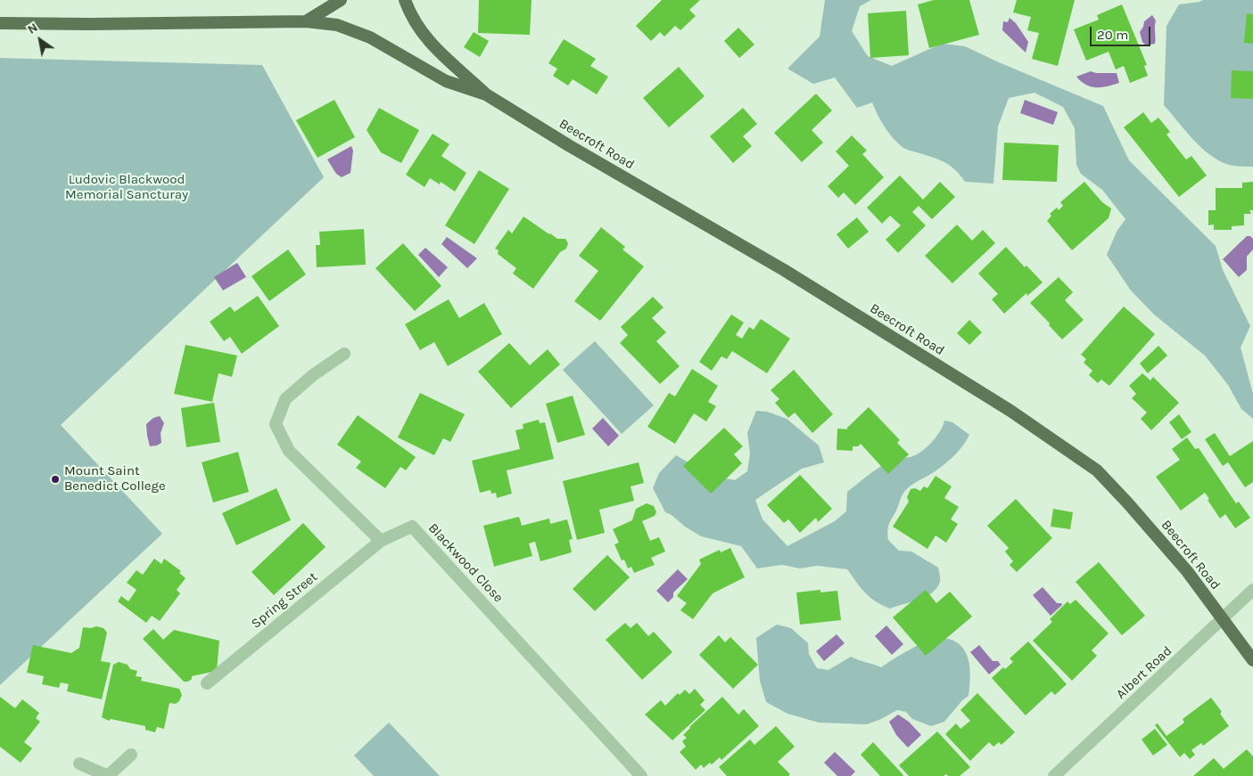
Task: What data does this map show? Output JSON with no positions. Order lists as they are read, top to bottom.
{
  "streets": {
    "main road": ["Beecroft Road"],
    "street": ["Blackwood Close", "Spring Street", "Albert Road"]
  },
  "crossings": [
    ["Beecroft Road", "Albert Road"],
    ["Blackwood Close", "Spring Street"]
  ],
  "parks": ["Ludovic Blackwood Memorial Sancturay"],
  "places": ["Mount Saint Benedict College"],
  "scale_bar": "20 m",
  "north": "top left"
}
